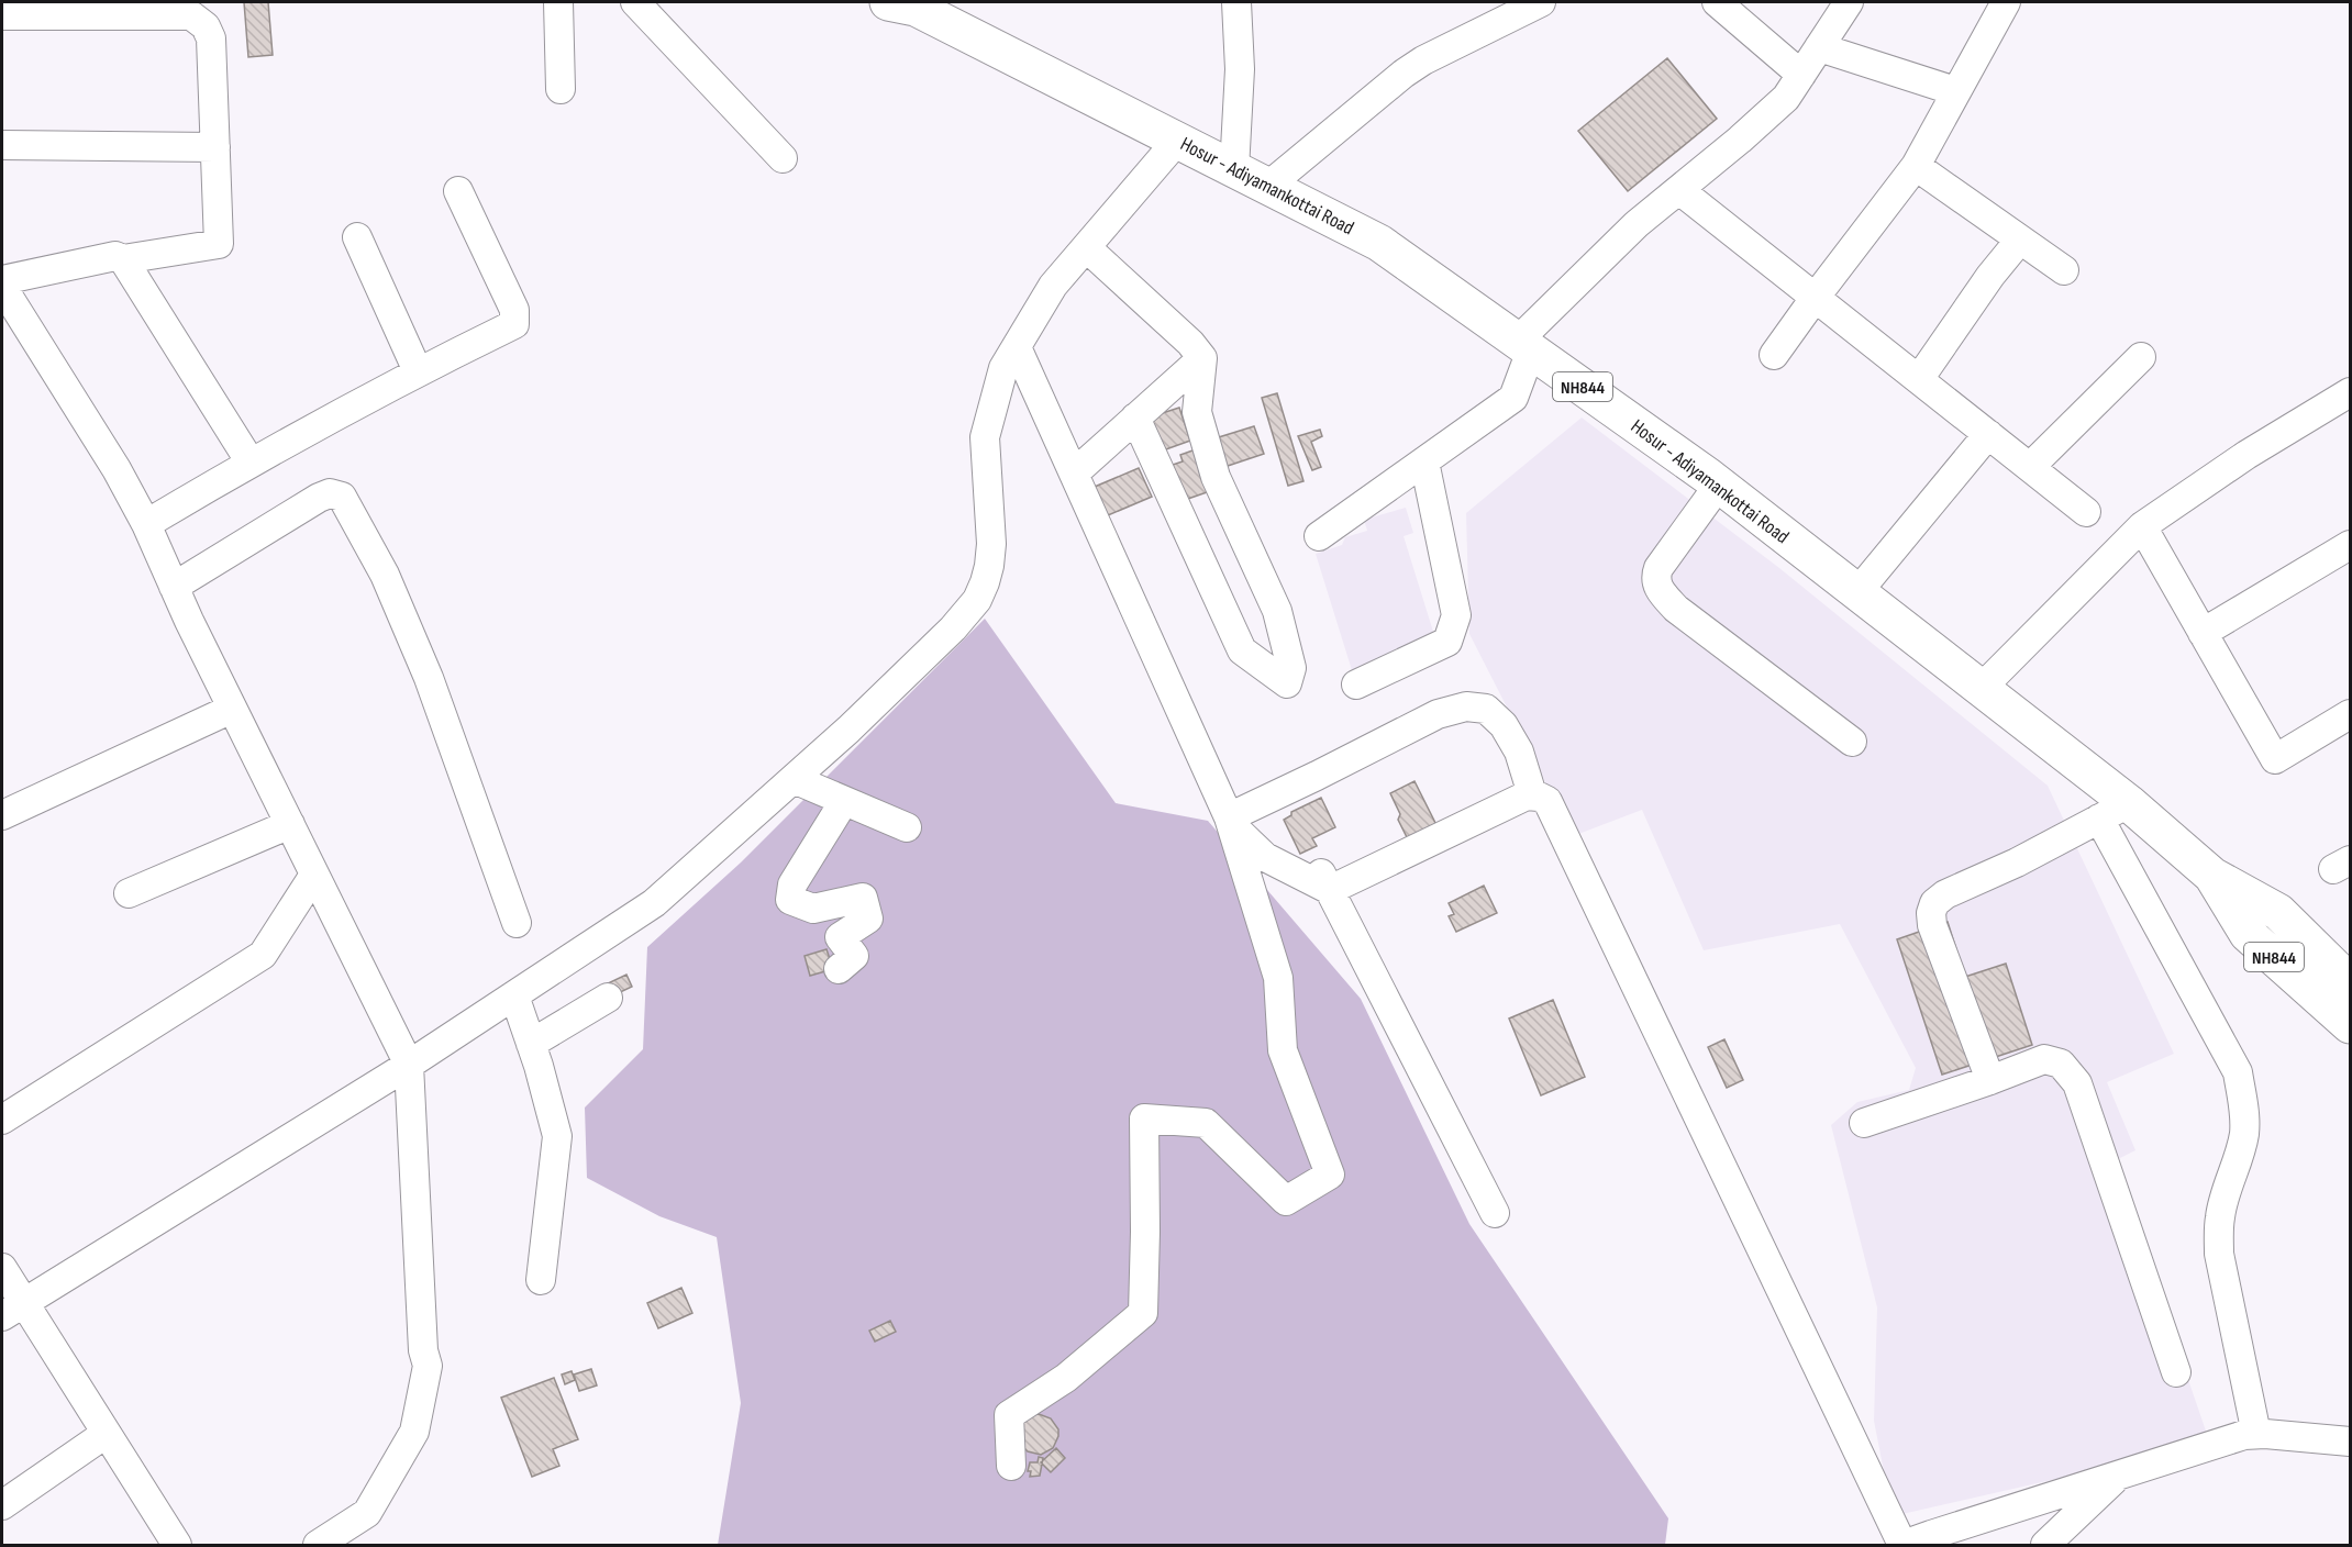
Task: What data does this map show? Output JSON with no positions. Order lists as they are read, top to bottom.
{
  "streets": {
    "highway": ["Hosur - Adiyamankottai Road", "NH844"]
  }
}
